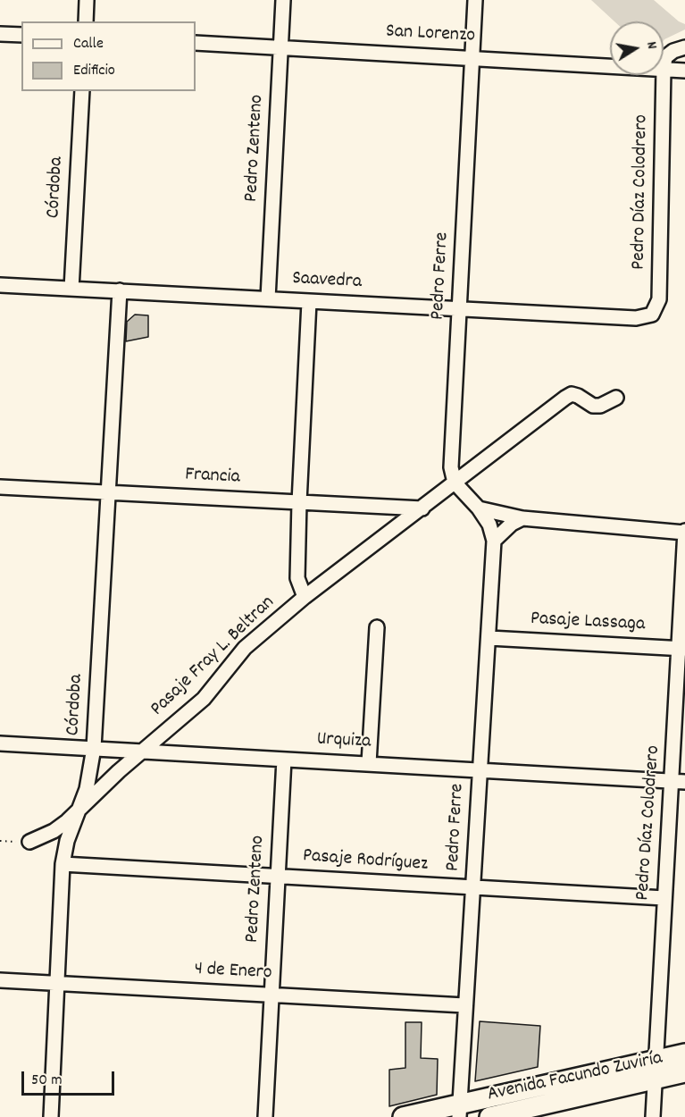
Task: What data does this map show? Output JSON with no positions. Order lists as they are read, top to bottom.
{
  "streets": {
    "main road": ["Avenida Facundo Zuviría"],
    "street": [
      "San Lorenzo",
      "Pedro Zenteno",
      "Córdoba",
      "Pedro Díaz Colodrero",
      "Pedro Ferre",
      "Saavedra",
      "Francia",
      "Pasaje Lassaga",
      "Pasaje Fray L. Beltran",
      "Urquiza",
      "Pasaje Rodríguez",
      "4 de Enero"
    ]
  },
  "crossings": [
    ["San Lorenzo", "Pedro Zenteno"],
    ["San Lorenzo", "Pedro Ferre"],
    ["Pedro Zenteno", "Saavedra"],
    ["Pedro Zenteno", "Urquiza"],
    ["Pedro Zenteno", "Pasaje Rodríguez"],
    ["Pedro Zenteno", "4 de Enero"],
    ["Córdoba", "Saavedra"],
    ["Córdoba", "Francia"],
    ["Córdoba", "Pasaje Fray L. Beltran"],
    ["Córdoba", "Urquiza"],
    ["Córdoba", "Pasaje Rodríguez"],
    ["Córdoba", "4 de Enero"],
    ["Pedro Díaz Colodrero", "Saavedra"],
    ["Pedro Díaz Colodrero", "Pasaje Lassaga"],
    ["Pedro Díaz Colodrero", "Urquiza"],
    ["Pedro Díaz Colodrero", "Pasaje Rodríguez"],
    ["Pedro Díaz Colodrero", "Avenida Facundo Zuviría"],
    ["Pedro Ferre", "Saavedra"],
    ["Pedro Ferre", "Pasaje Lassaga"],
    ["Pedro Ferre", "Pasaje Fray L. Beltran"],
    ["Pedro Ferre", "Urquiza"],
    ["Pedro Ferre", "Pasaje Rodríguez"],
    ["Pedro Ferre", "4 de Enero"],
    ["Pedro Ferre", "Avenida Facundo Zuviría"],
    ["Francia", "Pasaje Fray L. Beltran"],
    ["Pasaje Fray L. Beltran", "Urquiza"]
  ],
  "legend": ["Calle", "Edificio"],
  "scale_bar": "50 m",
  "north": "right"
}
